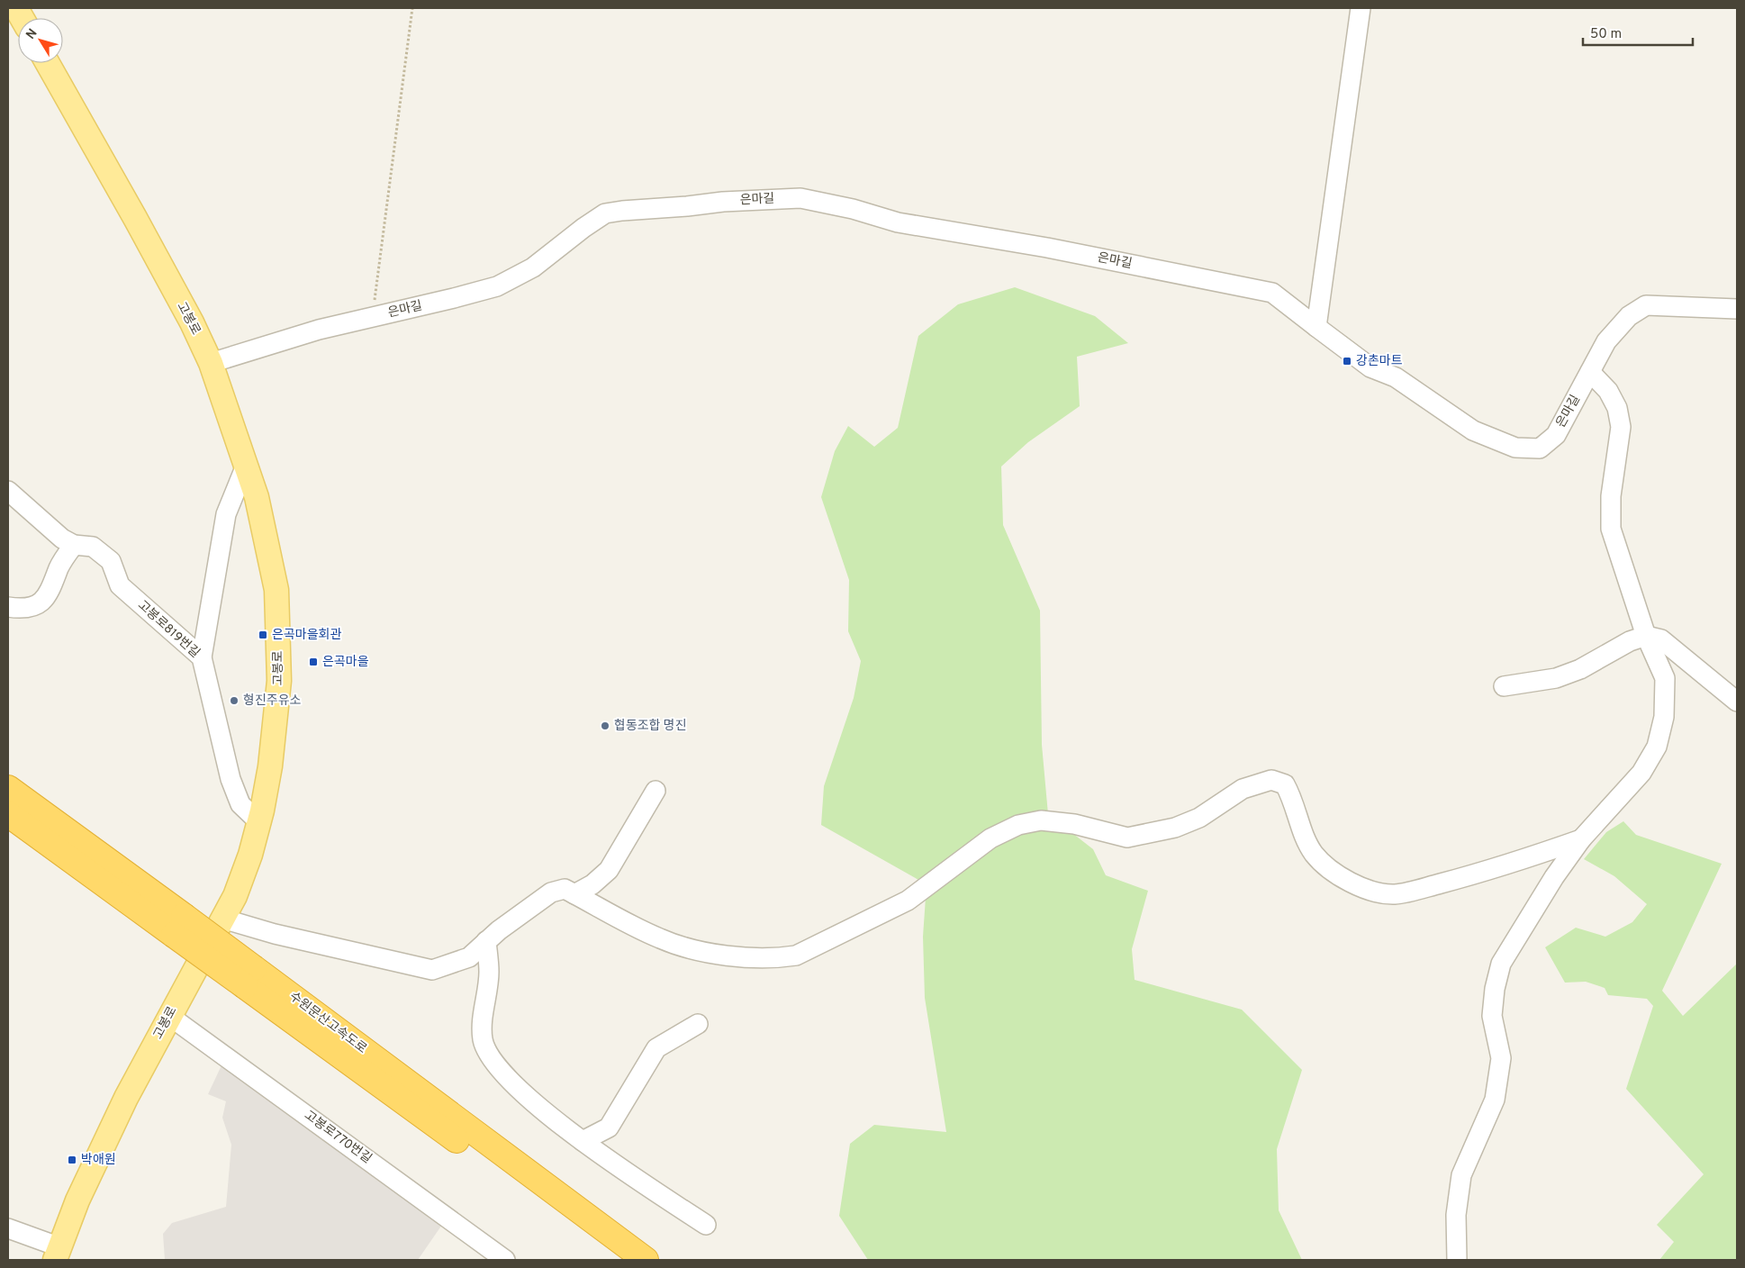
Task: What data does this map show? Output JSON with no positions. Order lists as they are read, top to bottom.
{
  "streets": {
    "highway": ["수원문산고속도로"],
    "main road": ["고봉로"],
    "street": ["은마길", "고봉로819번길", "고봉로770번길"]
  },
  "crossings": [
    ["은마길", "고봉로"],
    ["고봉로", "고봉로819번길"],
    ["고봉로", "고봉로770번길"]
  ],
  "places": {
    "transit": [
      "강촌마트",
      "은곡마을회관",
      "은곡마을",
      "박애원"
    ],
    "other": ["형진주유소", "협동조합 명진"]
  },
  "scale_bar": "50 m",
  "north": "top left"
}
